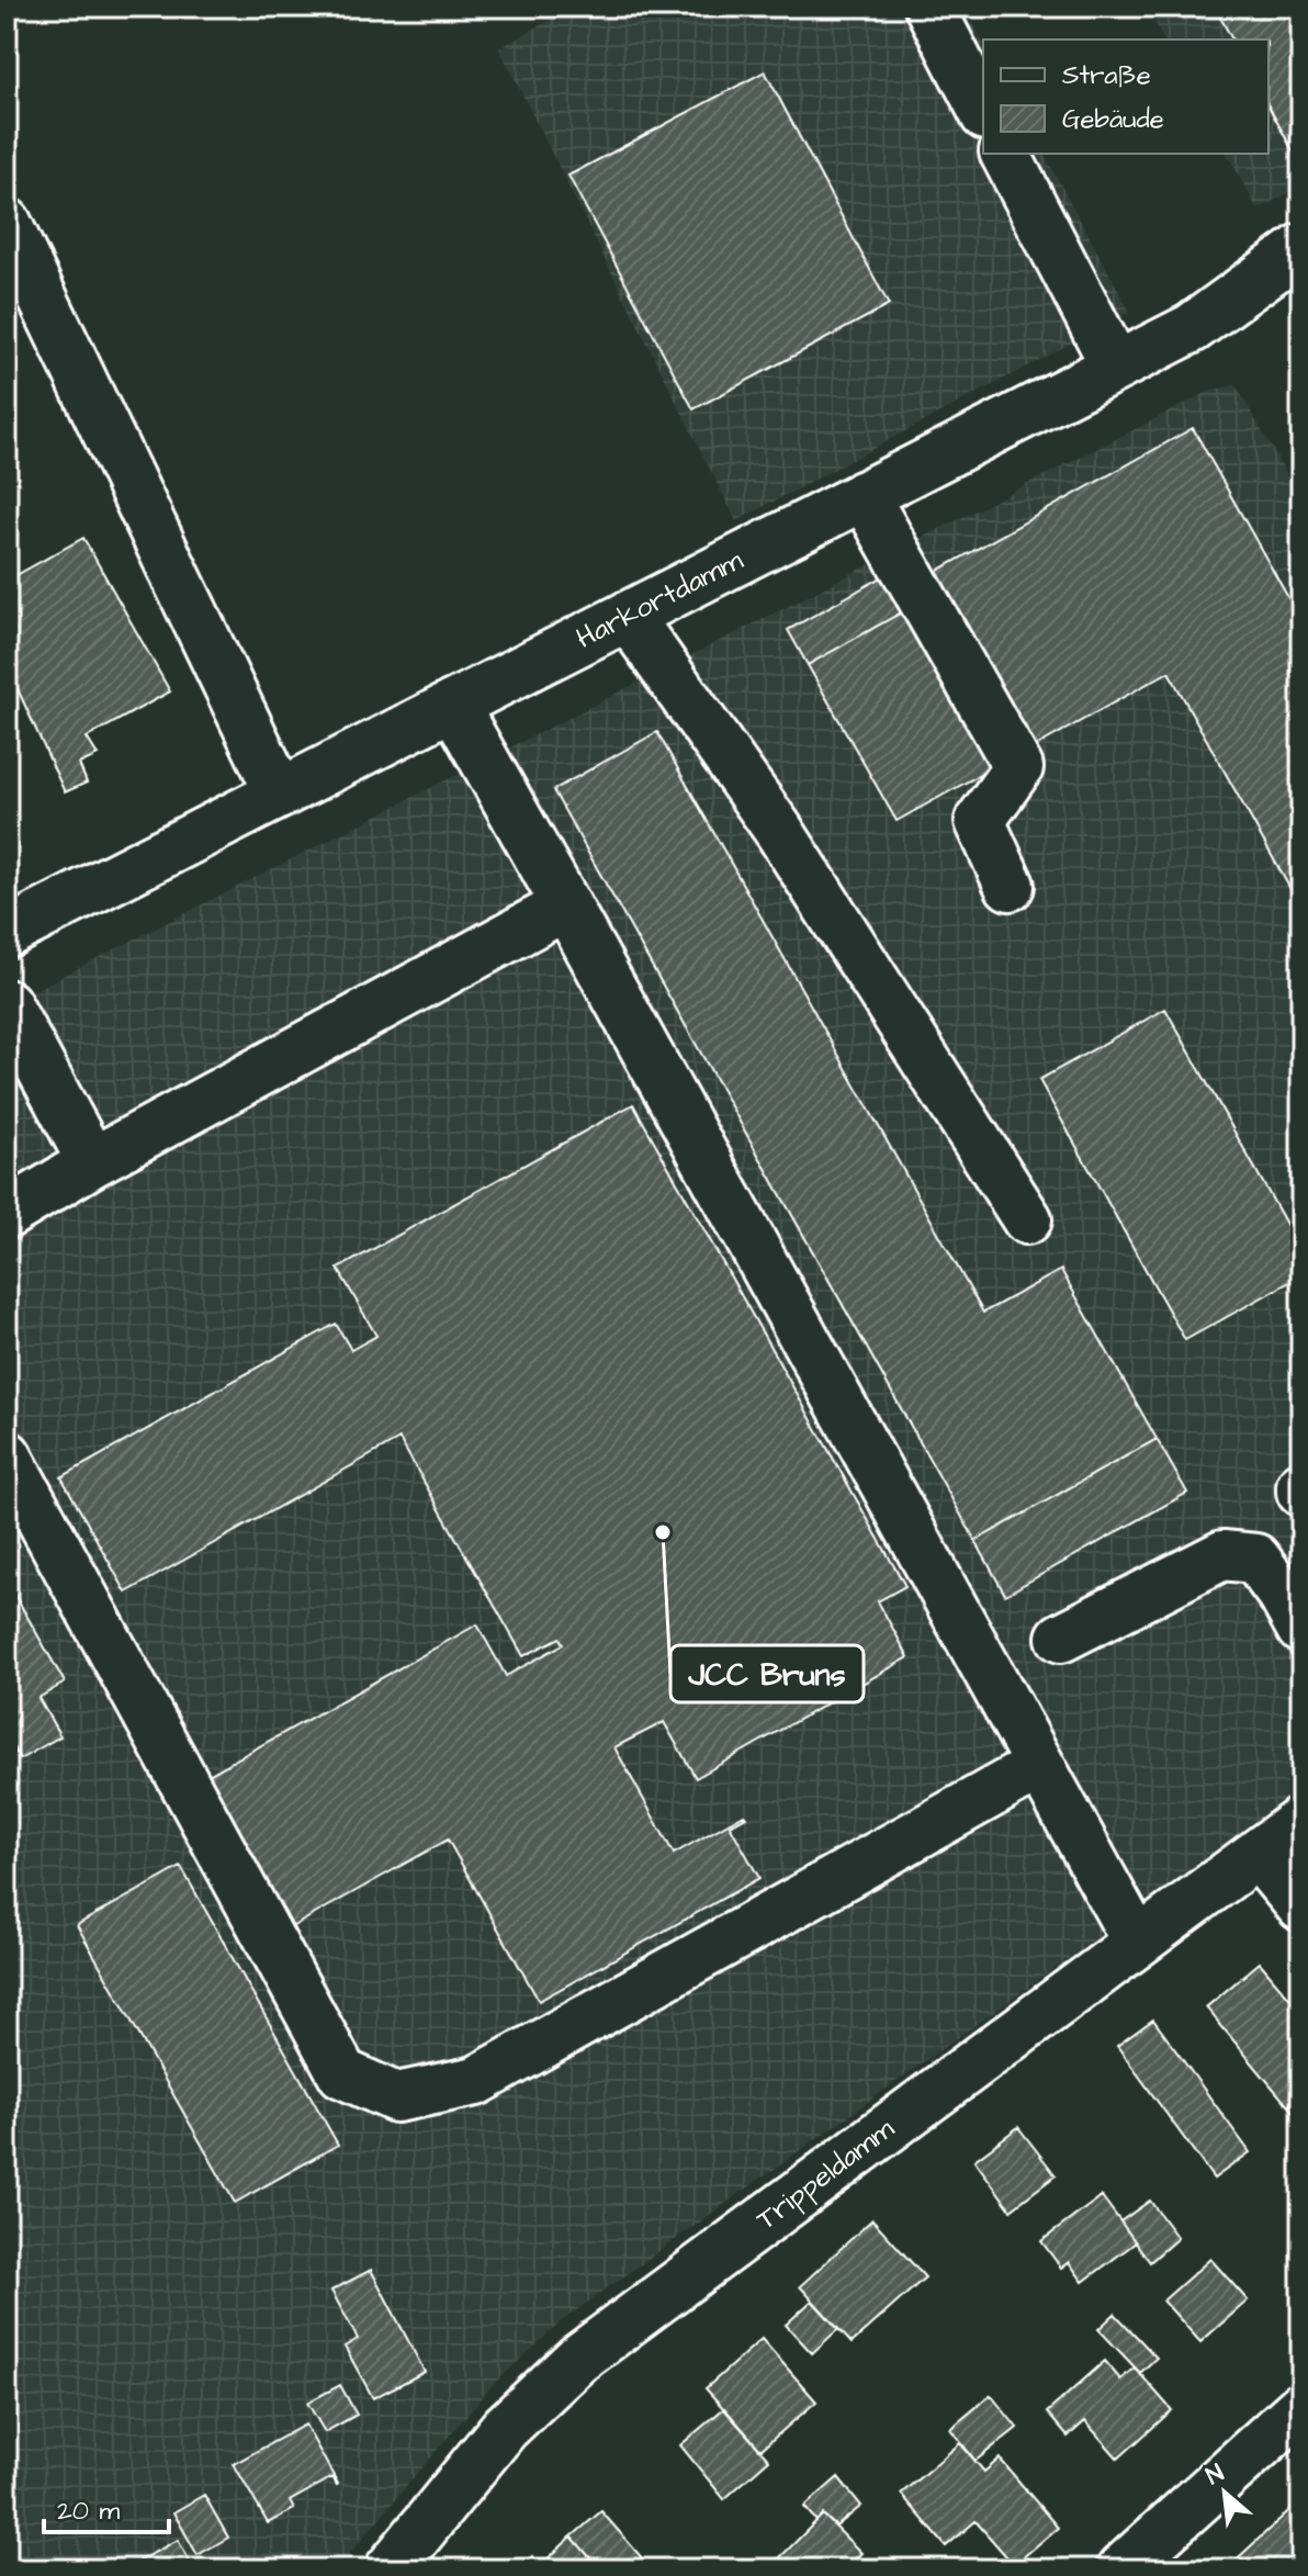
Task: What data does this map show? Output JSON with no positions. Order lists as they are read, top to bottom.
{
  "streets": {
    "street": ["Harkortdamm", "Trippeldamm"]
  },
  "places": ["JCC Bruns"],
  "legend": ["Straße", "Gebäude"],
  "scale_bar": "20 m",
  "north": "top left"
}
